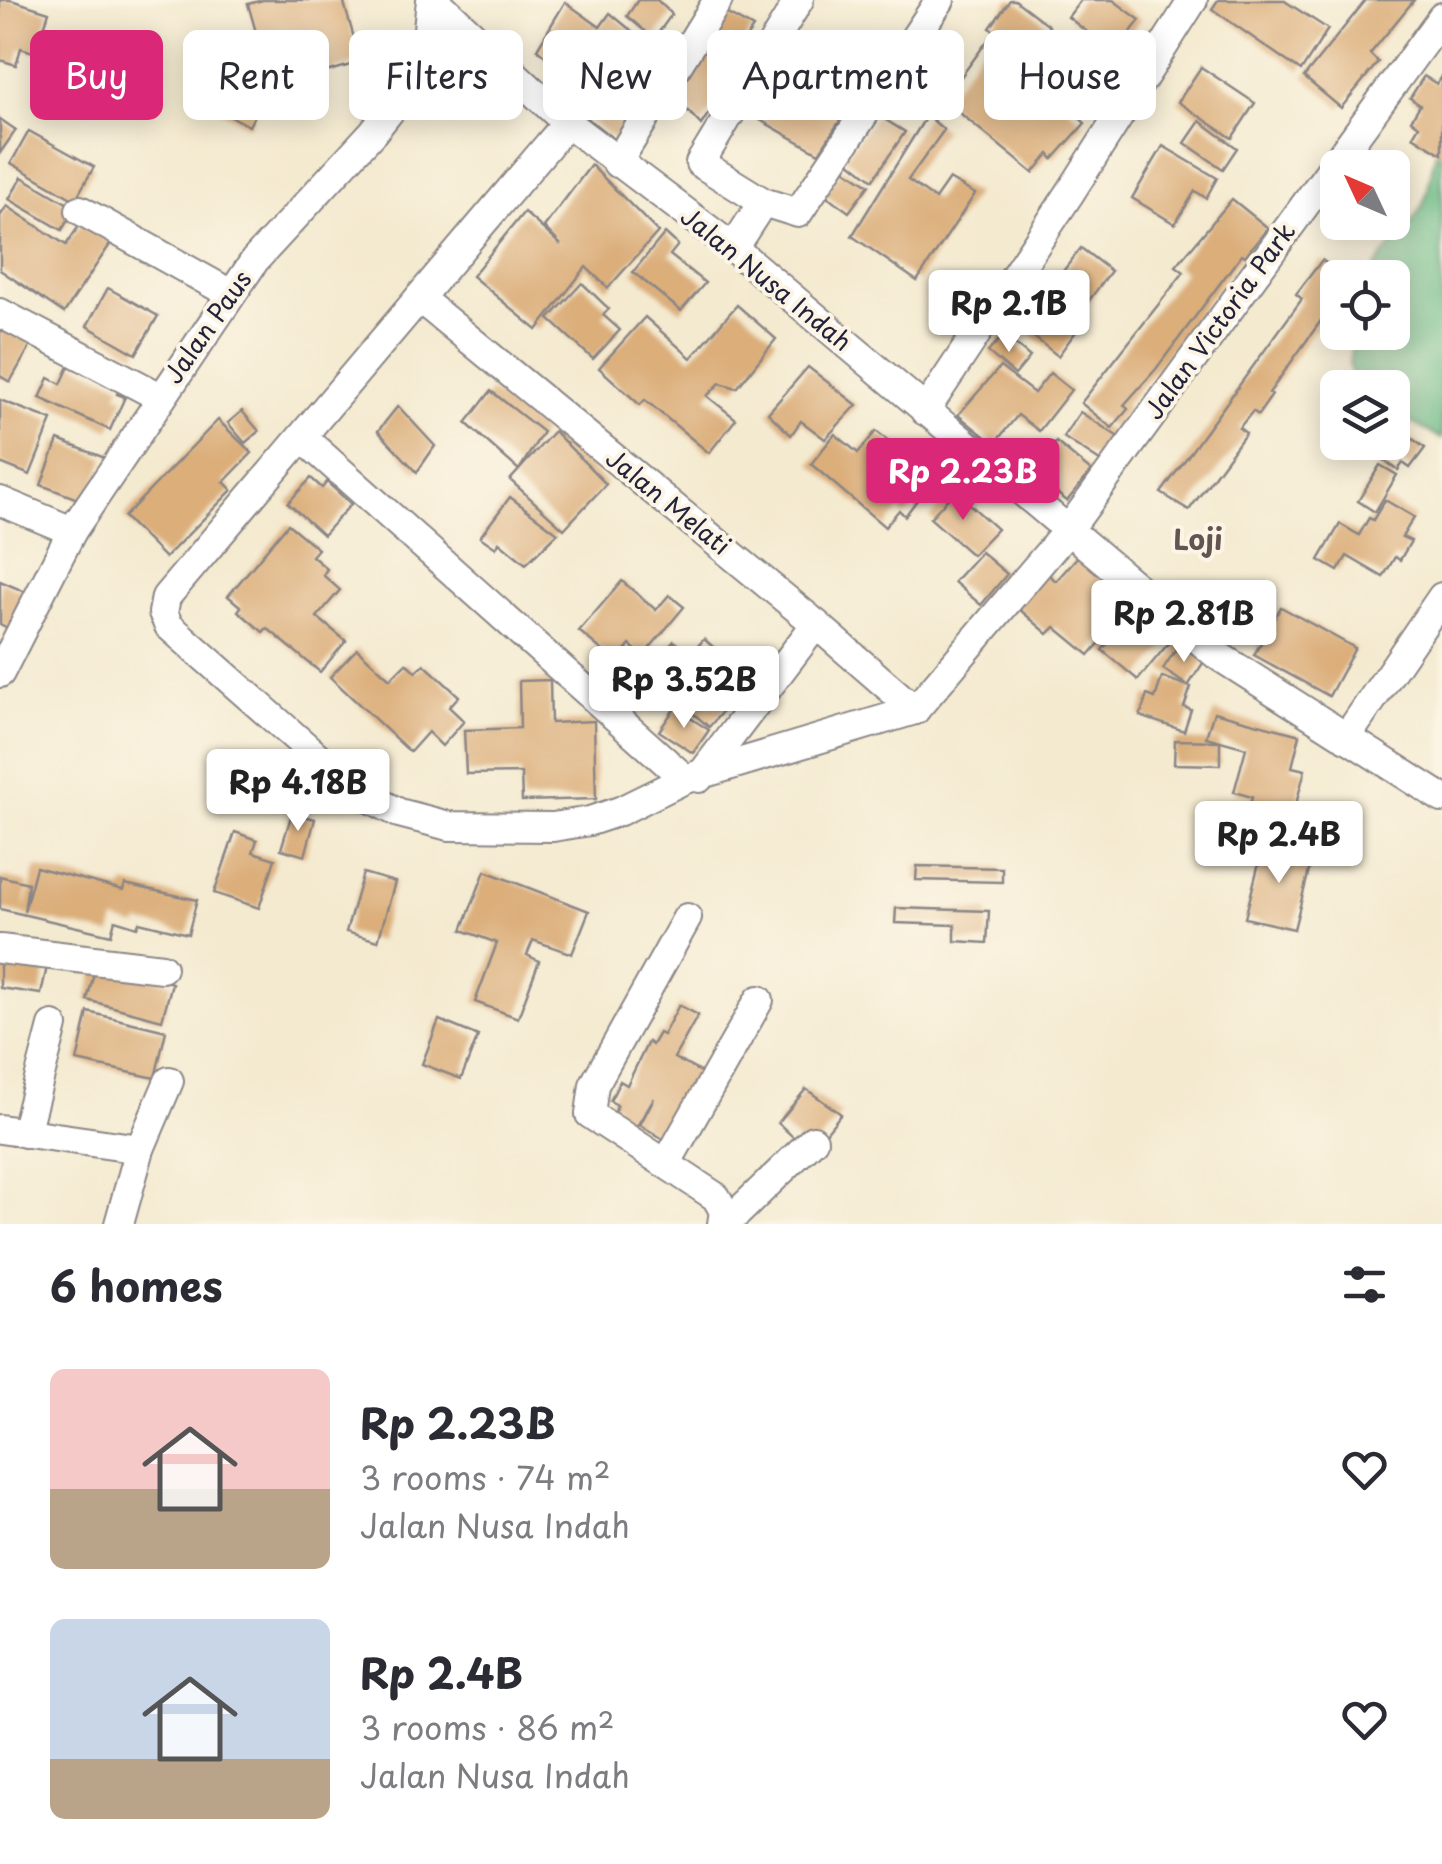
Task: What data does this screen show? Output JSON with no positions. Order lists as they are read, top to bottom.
{
  "streets": {
    "street": [
      "Jalan Nusa Indah",
      "Jalan Victoria Park",
      "Jalan Paus",
      "Jalan Melati"
    ]
  },
  "crossings": [
    ["Jalan Nusa Indah", "Jalan Victoria Park"],
    ["Jalan Nusa Indah", "Jalan Paus"],
    ["Jalan Victoria Park", "Jalan Melati"]
  ],
  "districts": ["Loji"],
  "north": "top left",
  "page": {
    "chip": [
      "Buy",
      "Rent",
      "Filters",
      "New",
      "Apartment",
      "House"
    ],
    "price": [
      "Rp 2.1B",
      "Rp 2.23B",
      "Rp 2.81B",
      "Rp 3.52B",
      "Rp 4.18B",
      "Rp 2.4B"
    ],
    "heading": "6 homes",
    "list": [
      {
        "name": "Rp 2.23B",
        "note": "3 rooms · 74 m² · Jalan Nusa Indah"
      },
      {
        "name": "Rp 2.4B",
        "note": "3 rooms · 86 m² · Jalan Nusa Indah"
      }
    ]
  }
}
